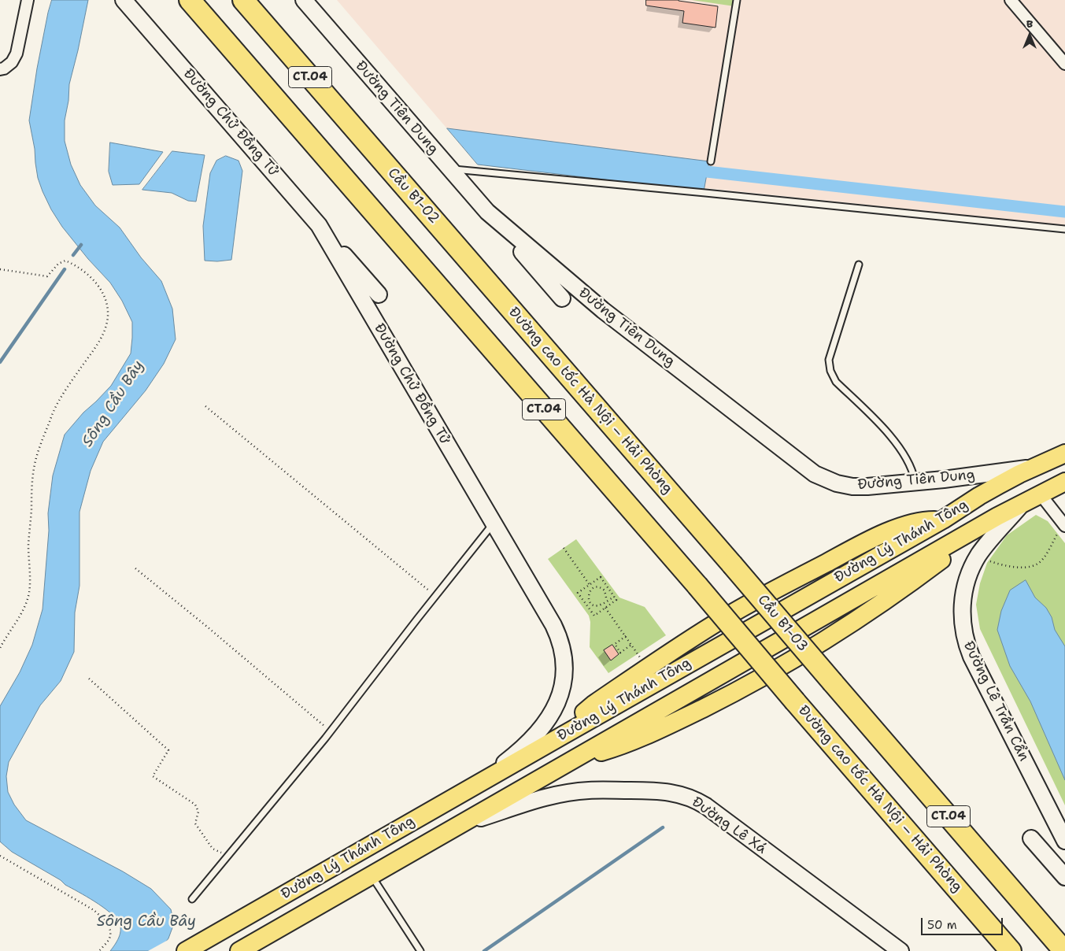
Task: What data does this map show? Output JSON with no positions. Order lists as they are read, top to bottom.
{
  "streets": {
    "highway": [
      "CT.04",
      "Cầu B1-02",
      "Đường cao tốc Hà Nội – Hải Phòng",
      "Cầu B1-03"
    ],
    "main road": [
      "Đường Tiên Dung",
      "Đường Chử Đồng Tử",
      "Đường Lý Thánh Tông",
      "Đường Lê Trần Cẩn",
      "Đường Lê Xá"
    ]
  },
  "crossings": [
    ["Đường Tiên Dung", "Đường Lý Thánh Tông"],
    ["Đường Chử Đồng Tử", "Đường Lý Thánh Tông"],
    ["Cầu B1-02", "Đường cao tốc Hà Nội – Hải Phòng"],
    ["Đường cao tốc Hà Nội – Hải Phòng", "Cầu B1-03"],
    ["Đường Lý Thánh Tông", "Đường Lê Trần Cẩn"],
    ["Đường Lý Thánh Tông", "Đường Lê Xá"]
  ],
  "water": ["Sông Cầu Bây"],
  "scale_bar": "50 m",
  "north": "top"
}
